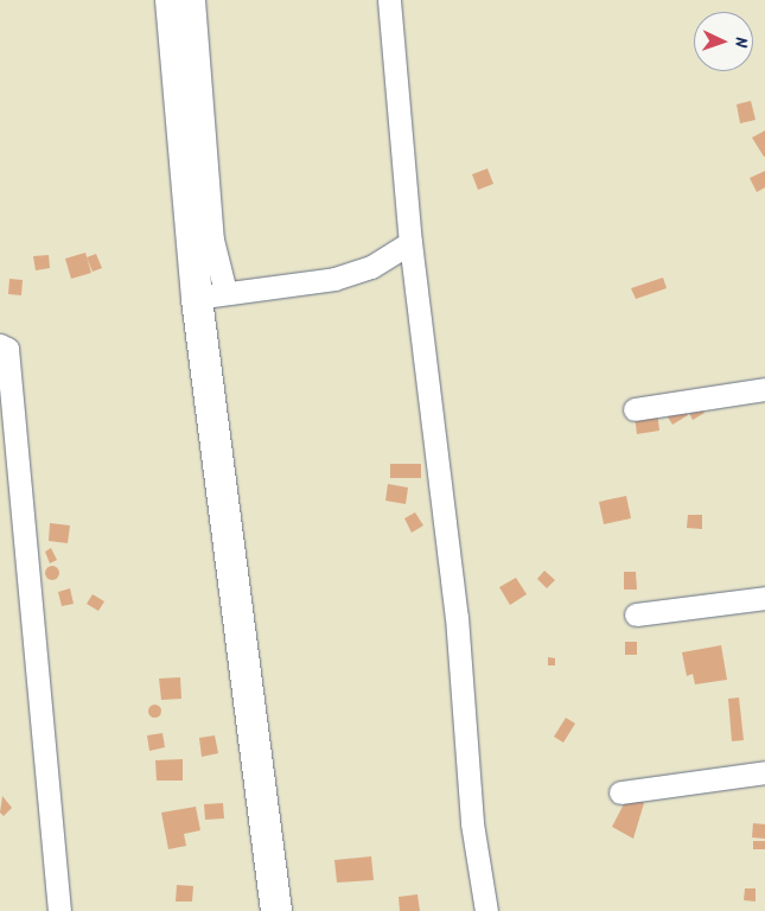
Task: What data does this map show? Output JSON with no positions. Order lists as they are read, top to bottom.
{
  "north": "right"
}
